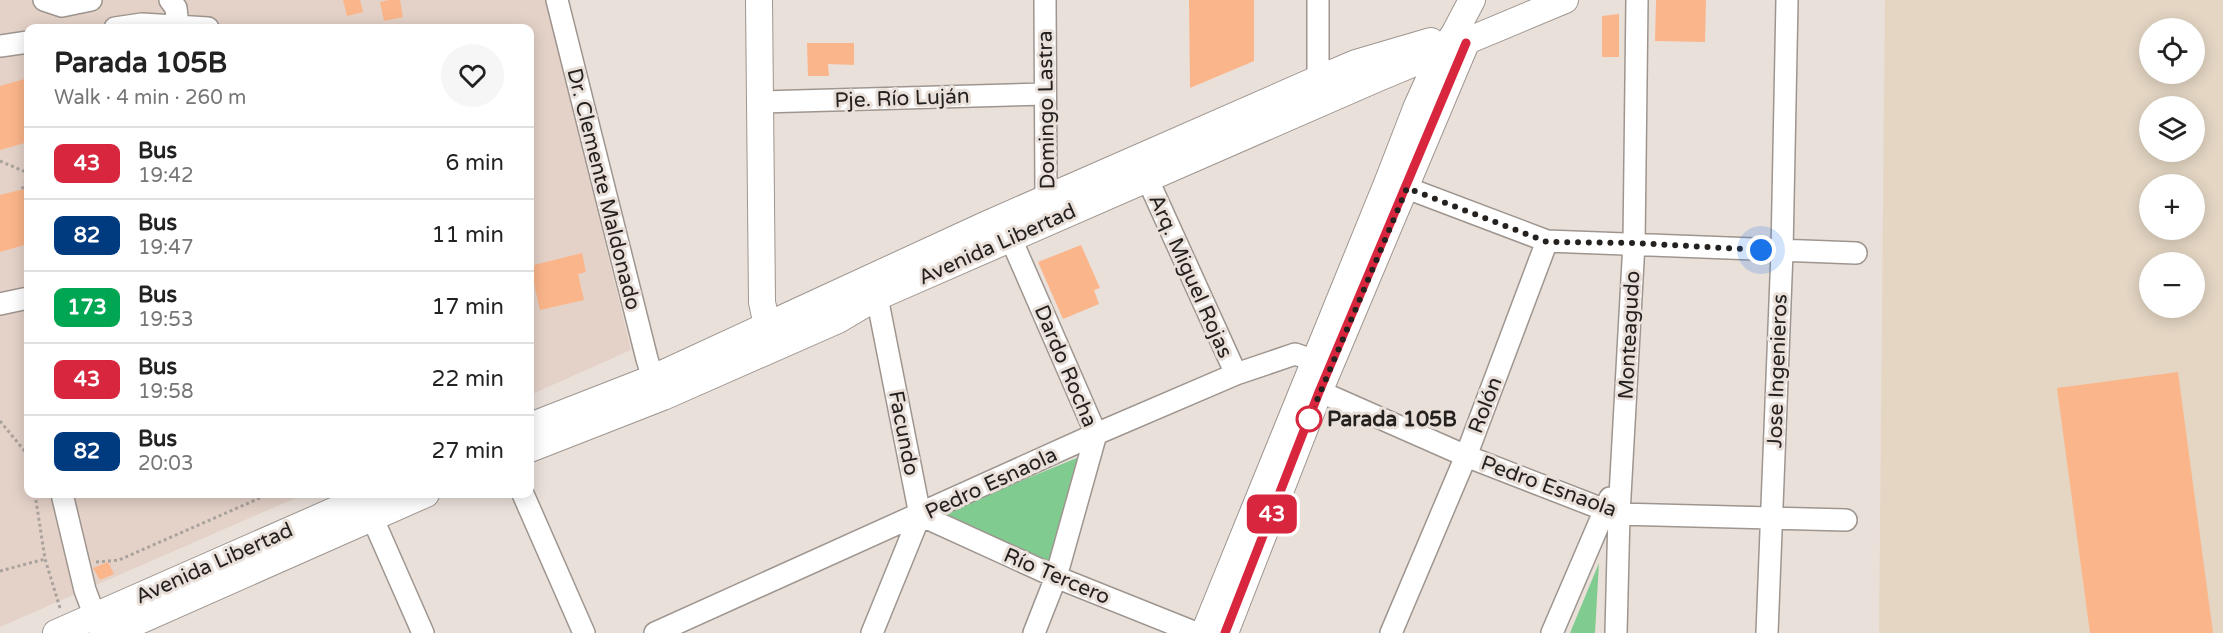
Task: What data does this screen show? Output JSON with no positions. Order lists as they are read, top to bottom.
{
  "streets": {
    "main road": ["Avenida Libertad"],
    "street": [
      "Pje. Río Luján",
      "Domingo Lastra",
      "Dr. Clemente Maldonado",
      "Arq. Miguel Rojas",
      "Monteagudo",
      "Dardo Rocha",
      "Jose Ingenieros",
      "Rolón",
      "Facundo",
      "Pedro Esnaola",
      "Río Tercero"
    ]
  },
  "crossings": [
    ["Pje. Río Luján", "Domingo Lastra"],
    ["Domingo Lastra", "Avenida Libertad"],
    ["Dr. Clemente Maldonado", "Avenida Libertad"],
    ["Avenida Libertad", "Arq. Miguel Rojas"],
    ["Avenida Libertad", "Dardo Rocha"],
    ["Avenida Libertad", "Facundo"],
    ["Arq. Miguel Rojas", "Pedro Esnaola"],
    ["Monteagudo", "Pedro Esnaola"],
    ["Dardo Rocha", "Pedro Esnaola"],
    ["Dardo Rocha", "Río Tercero"],
    ["Jose Ingenieros", "Pedro Esnaola"],
    ["Rolón", "Pedro Esnaola"],
    ["Facundo", "Pedro Esnaola"],
    ["Facundo", "Río Tercero"],
    ["Pedro Esnaola", "Río Tercero"]
  ],
  "places": ["Parada 105B"],
  "lines": ["bus line 43"],
  "page": {
    "on_map": "43",
    "map_buttons": ["+", "−"],
    "heading": ["Parada 105B", "Walk · 4 min · 260 m"],
    "list": [
      {
        "mark": "43",
        "name": "Bus",
        "note": "19:42",
        "value": "6 min"
      },
      {
        "mark": "82",
        "name": "Bus",
        "note": "19:47",
        "value": "11 min"
      },
      {
        "mark": "173",
        "name": "Bus",
        "note": "19:53",
        "value": "17 min"
      },
      {
        "mark": "43",
        "name": "Bus",
        "note": "19:58",
        "value": "22 min"
      },
      {
        "mark": "82",
        "name": "Bus",
        "note": "20:03",
        "value": "27 min"
      }
    ]
  }
}
